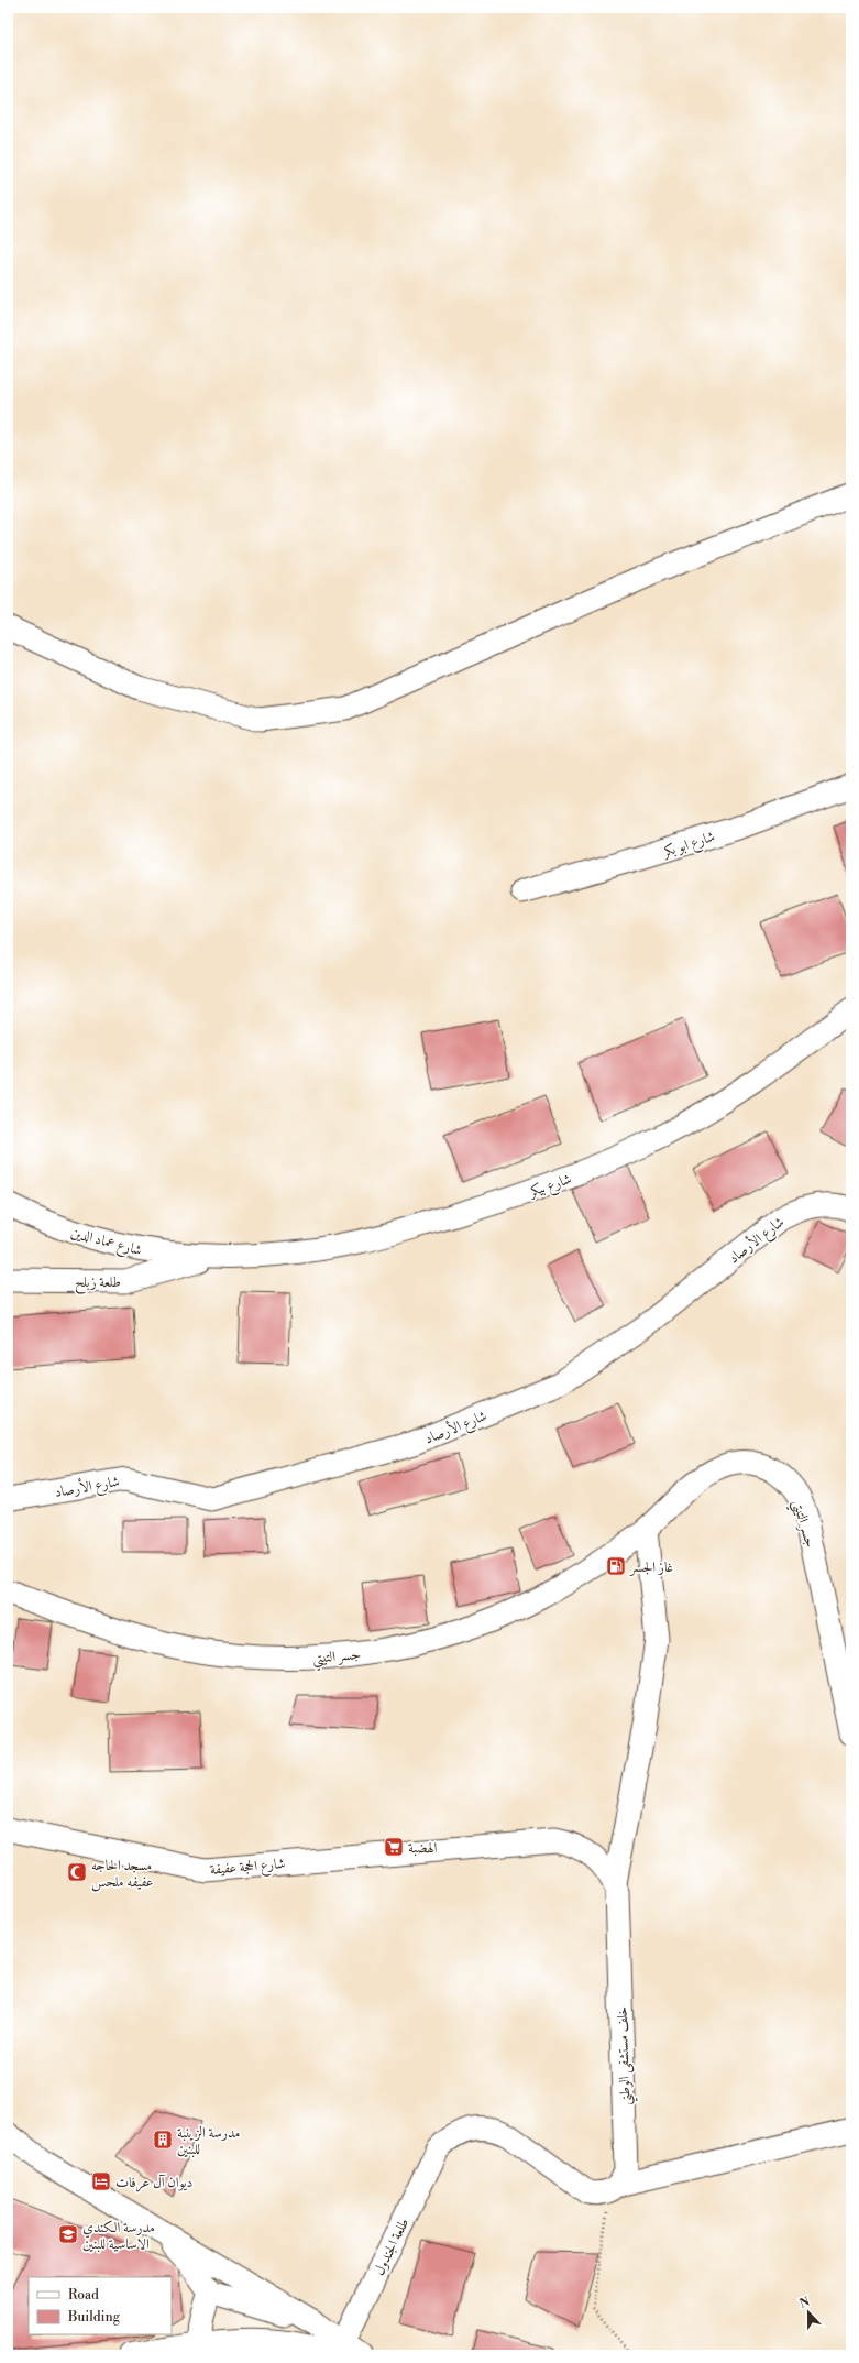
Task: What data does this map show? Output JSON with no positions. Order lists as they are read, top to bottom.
{
  "streets": {
    "street": [
      "شارع ابو بكر",
      "شارع بيكر",
      "شارع الأرصاد",
      "شارع عماد الدين",
      "طلعة زبلح",
      "جسر التيتي",
      "شارع الحجة عفيفة",
      "خلف مستشفى الوطني",
      "طلعة الجندول"
    ]
  },
  "crossings": [
    ["شارع بيكر", "شارع عماد الدين"],
    ["شارع بيكر", "طلعة زبلح"],
    ["شارع عماد الدين", "طلعة زبلح"],
    ["شارع الحجة عفيفة", "خلف مستشفى الوطني"],
    ["خلف مستشفى الوطني", "طلعة الجندول"]
  ],
  "places": {
    "fuel station": ["غاز الجسر"],
    "supermarket": ["الهضبة"],
    "mosque": ["مسجد الحاجه عفيفه ملحس"],
    "building": ["مدرسة الزينبة للبنين"],
    "hotel": ["ديوان آل عرفات"],
    "school or university": ["مدرسة الكندي الاساسية للبنين"]
  },
  "legend": ["Road", "Building"],
  "north": "top"
}
